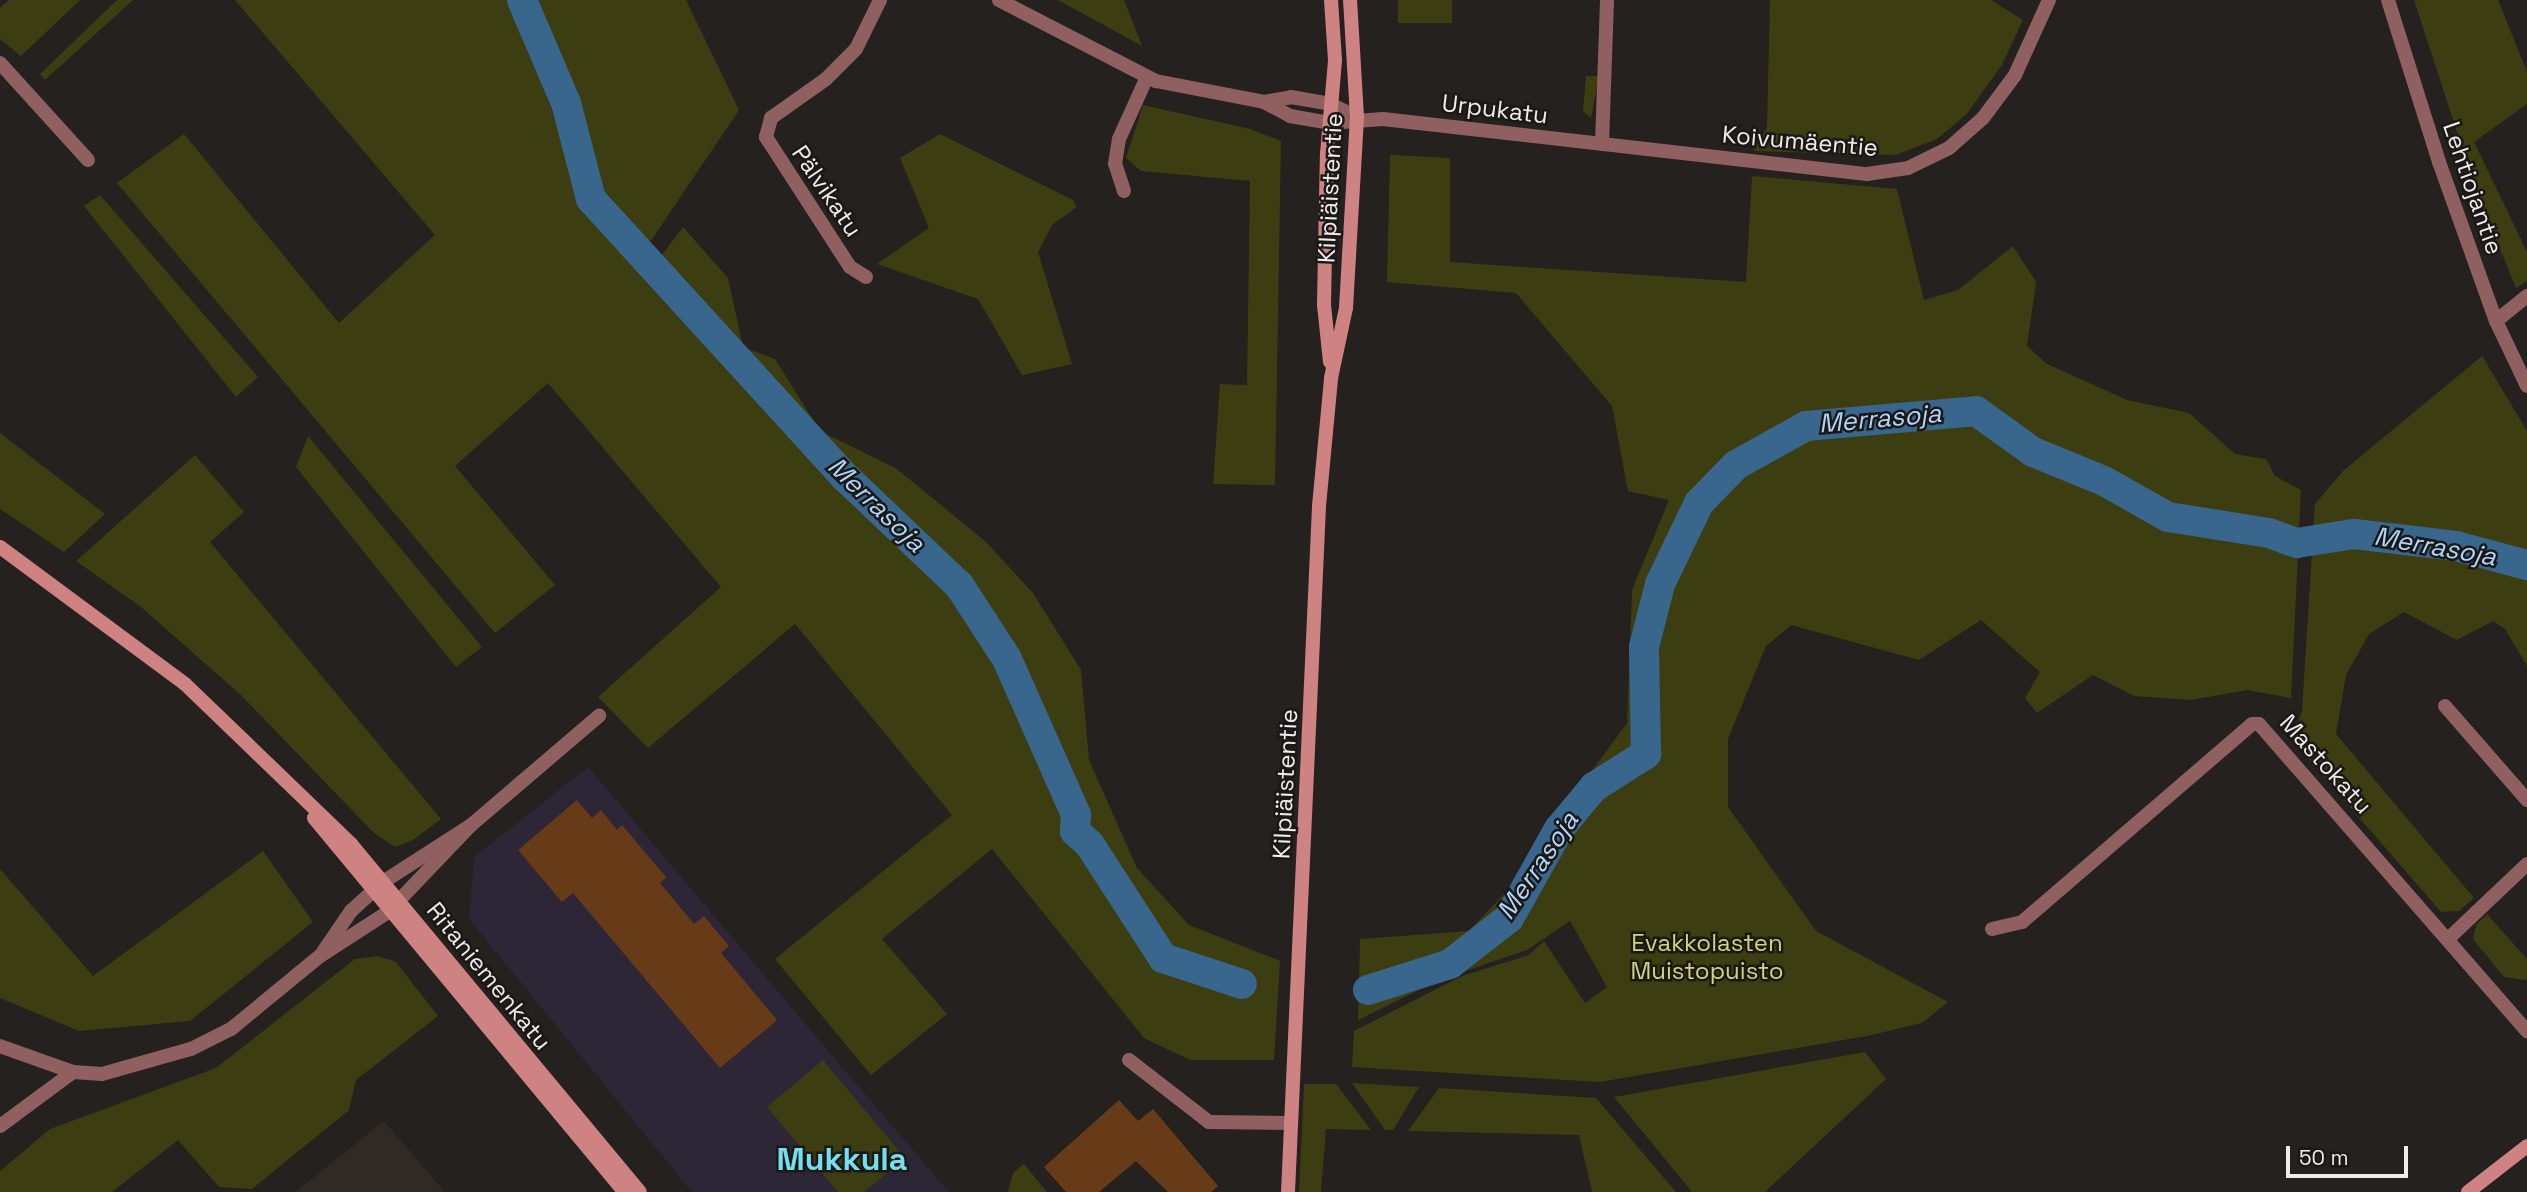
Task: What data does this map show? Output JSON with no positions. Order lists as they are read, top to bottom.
{
  "streets": {
    "street": [
      "Urpukatu",
      "Koivumäentie",
      "Kilpiäistentie",
      "Lehtiojantie",
      "Pälvikatu",
      "Mastokatu",
      "Ritaniemenkatu"
    ]
  },
  "crossings": [
    ["Urpukatu", "Koivumäentie"],
    ["Urpukatu", "Kilpiäistentie"]
  ],
  "districts": ["Mukkula"],
  "water": ["Merrasoja"],
  "parks": ["Evakkolasten Muistopuisto"],
  "scale_bar": "50 m"
}
